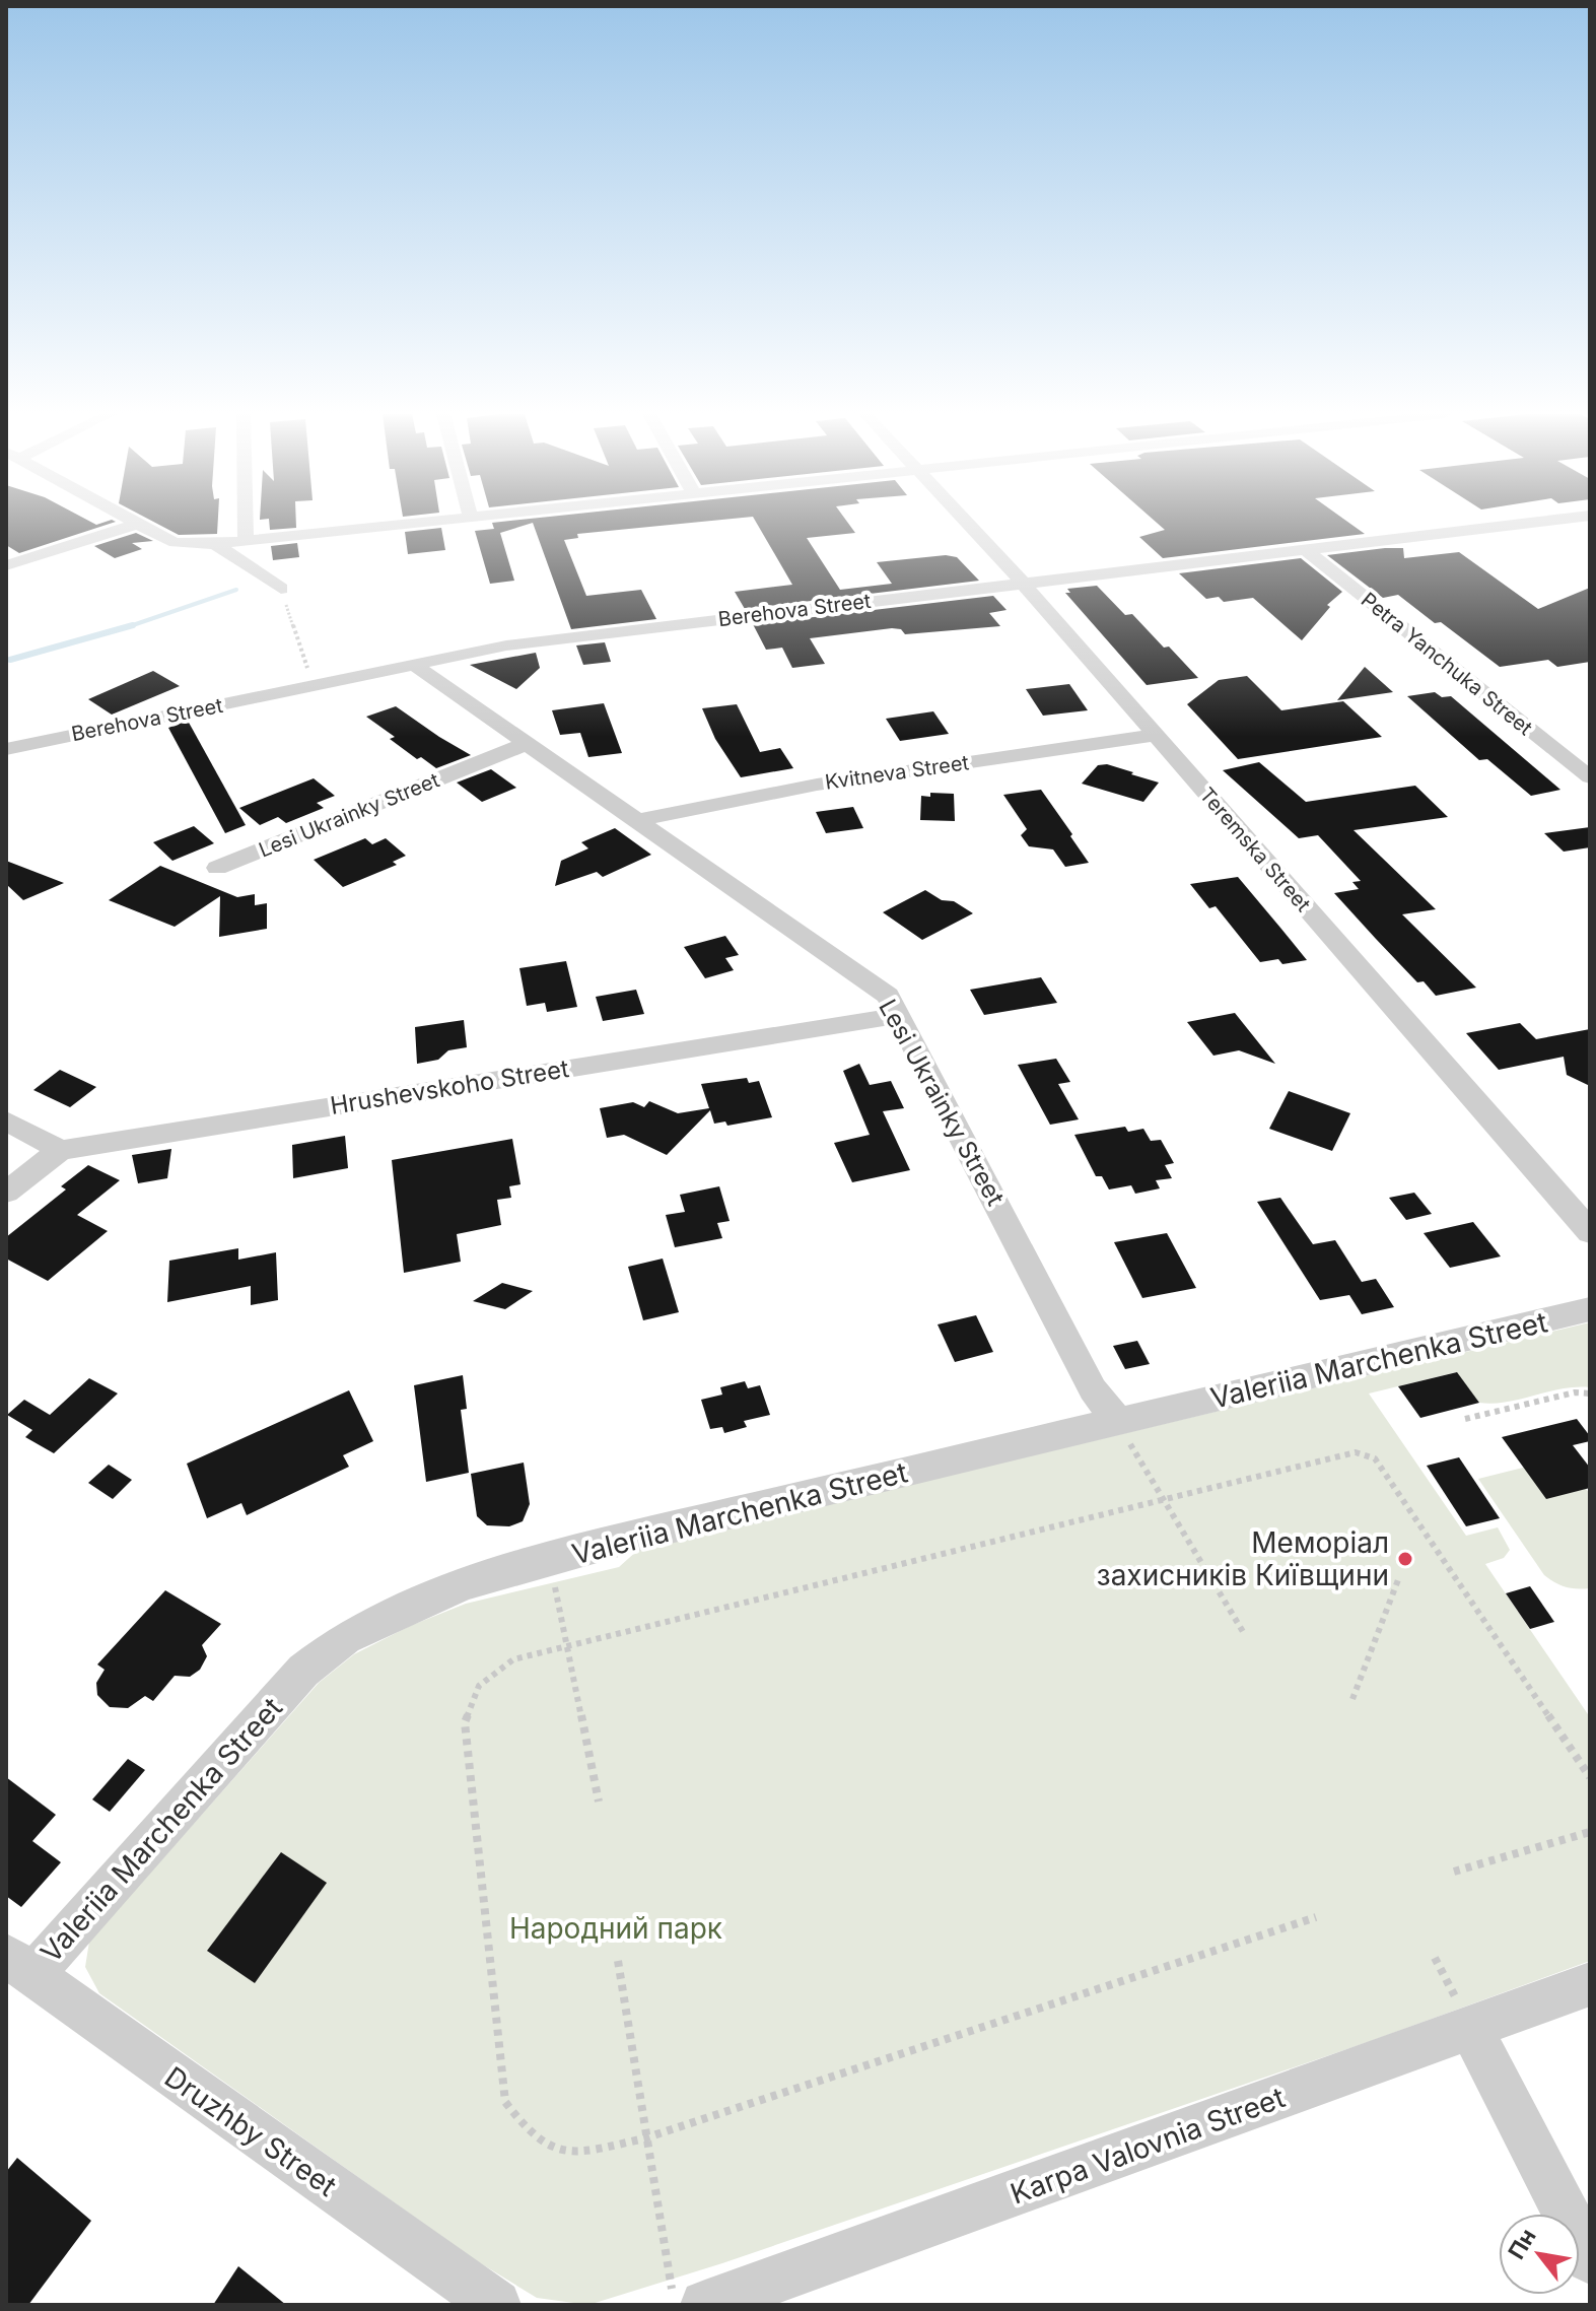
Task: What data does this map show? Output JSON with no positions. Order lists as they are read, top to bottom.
{
  "streets": {
    "street": [
      "Berehova Street",
      "Petra Yanchuka Street",
      "Kvitneva Street",
      "Lesi Ukrainky Street",
      "Teremska Street",
      "Hrushevskoho Street",
      "Valeriia Marchenka Street",
      "Druzhby Street",
      "Karpa Valovnia Street"
    ]
  },
  "crossings": [
    ["Berehova Street", "Petra Yanchuka Street"],
    ["Berehova Street", "Lesi Ukrainky Street"],
    ["Berehova Street", "Teremska Street"],
    ["Kvitneva Street", "Lesi Ukrainky Street"],
    ["Kvitneva Street", "Teremska Street"],
    ["Lesi Ukrainky Street", "Hrushevskoho Street"],
    ["Lesi Ukrainky Street", "Valeriia Marchenka Street"],
    ["Valeriia Marchenka Street", "Druzhby Street"]
  ],
  "parks": ["Народний парк"],
  "places": ["Меморіал захисників Київщини"],
  "north": "top left"
}
